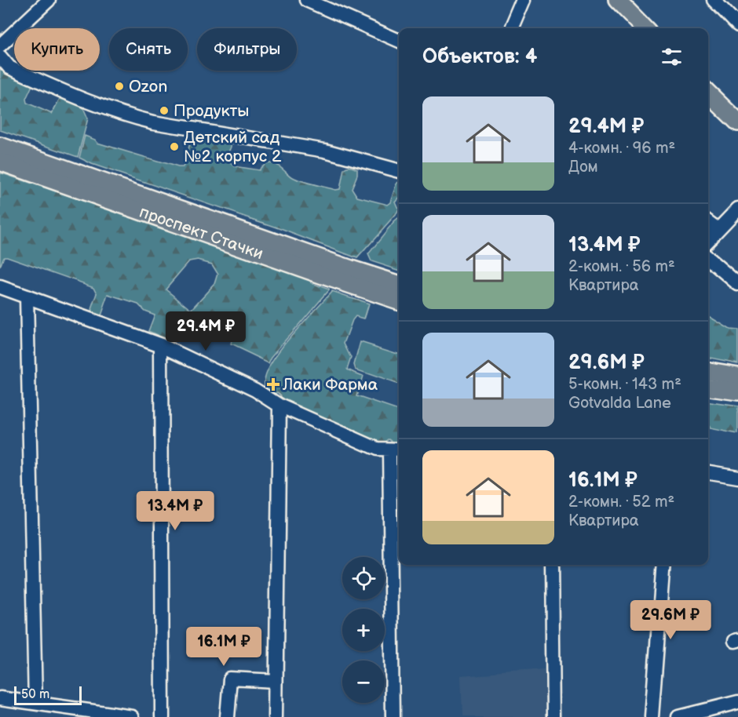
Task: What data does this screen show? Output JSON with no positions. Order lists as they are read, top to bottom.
{
  "streets": {
    "main road": ["проспект Стачки"]
  },
  "places": {
    "other": ["Ozon", "Продукты", "Детский сад №2 корпус 2"],
    "health": ["Лаки Фарма"]
  },
  "scale_bar": "50 m",
  "page": {
    "chip": ["Купить", "Снять", "Фильтры"],
    "heading": "Объектов: 4",
    "list": [
      {
        "name": "29.4M ₽",
        "note": "4-комн. · 96 m² · Дом"
      },
      {
        "name": "13.4M ₽",
        "note": "2-комн. · 56 m² · Квартира"
      },
      {
        "name": "29.6M ₽",
        "note": "5-комн. · 143 m² · Gotvalda Lane"
      },
      {
        "name": "16.1M ₽",
        "note": "2-комн. · 52 m² · Квартира"
      }
    ],
    "price": [
      "29.4M ₽",
      "13.4M ₽",
      "29.6M ₽",
      "16.1M ₽"
    ],
    "map_buttons": ["+", "−"],
    "scale": "50 m"
  }
}
